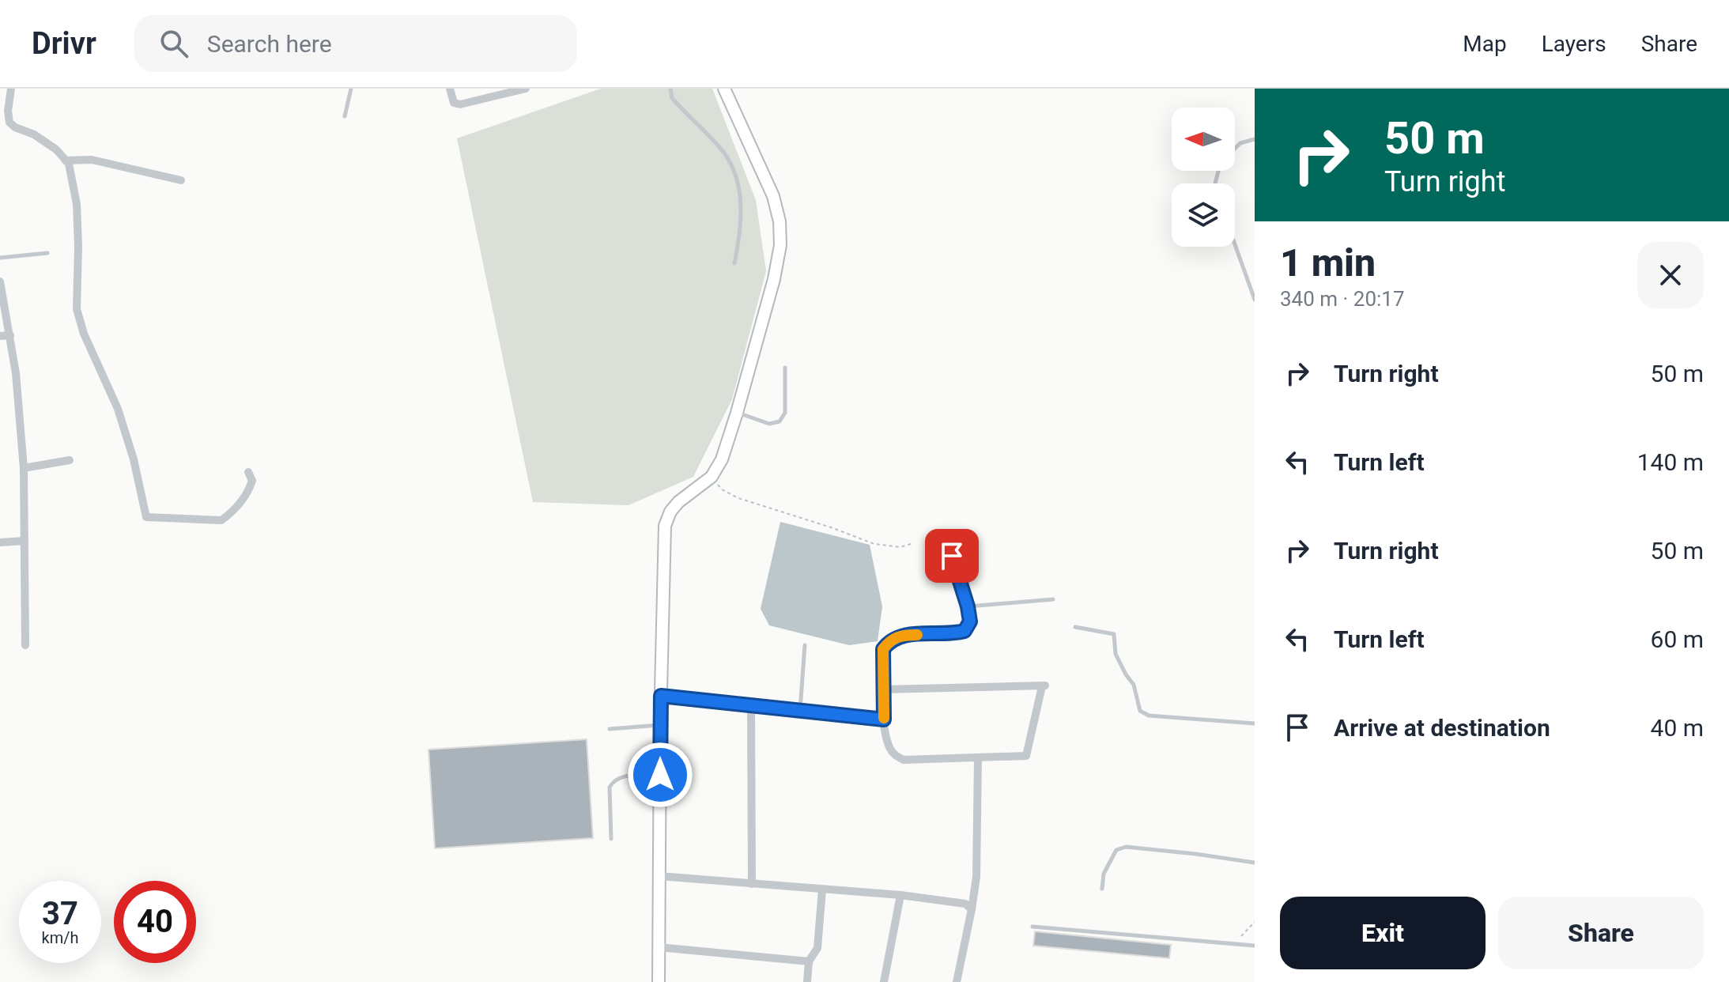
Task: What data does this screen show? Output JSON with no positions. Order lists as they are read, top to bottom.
{
  "north": "left",
  "page": {
    "header": "Drivr",
    "search": "Search here",
    "nav": ["Map", "Layers", "Share"],
    "turn": ["50 m", "Turn right"],
    "heading": ["1 min", "340 m · 20:17"],
    "list": [
      {
        "name": "Turn right",
        "value": "50 m"
      },
      {
        "name": "Turn left",
        "value": "140 m"
      },
      {
        "name": "Turn right",
        "value": "50 m"
      },
      {
        "name": "Turn left",
        "value": "60 m"
      },
      {
        "name": "Arrive at destination",
        "value": "40 m"
      }
    ],
    "speed": "37 km/h",
    "limit": "40",
    "buttons": ["Exit", "Share"]
  }
}
